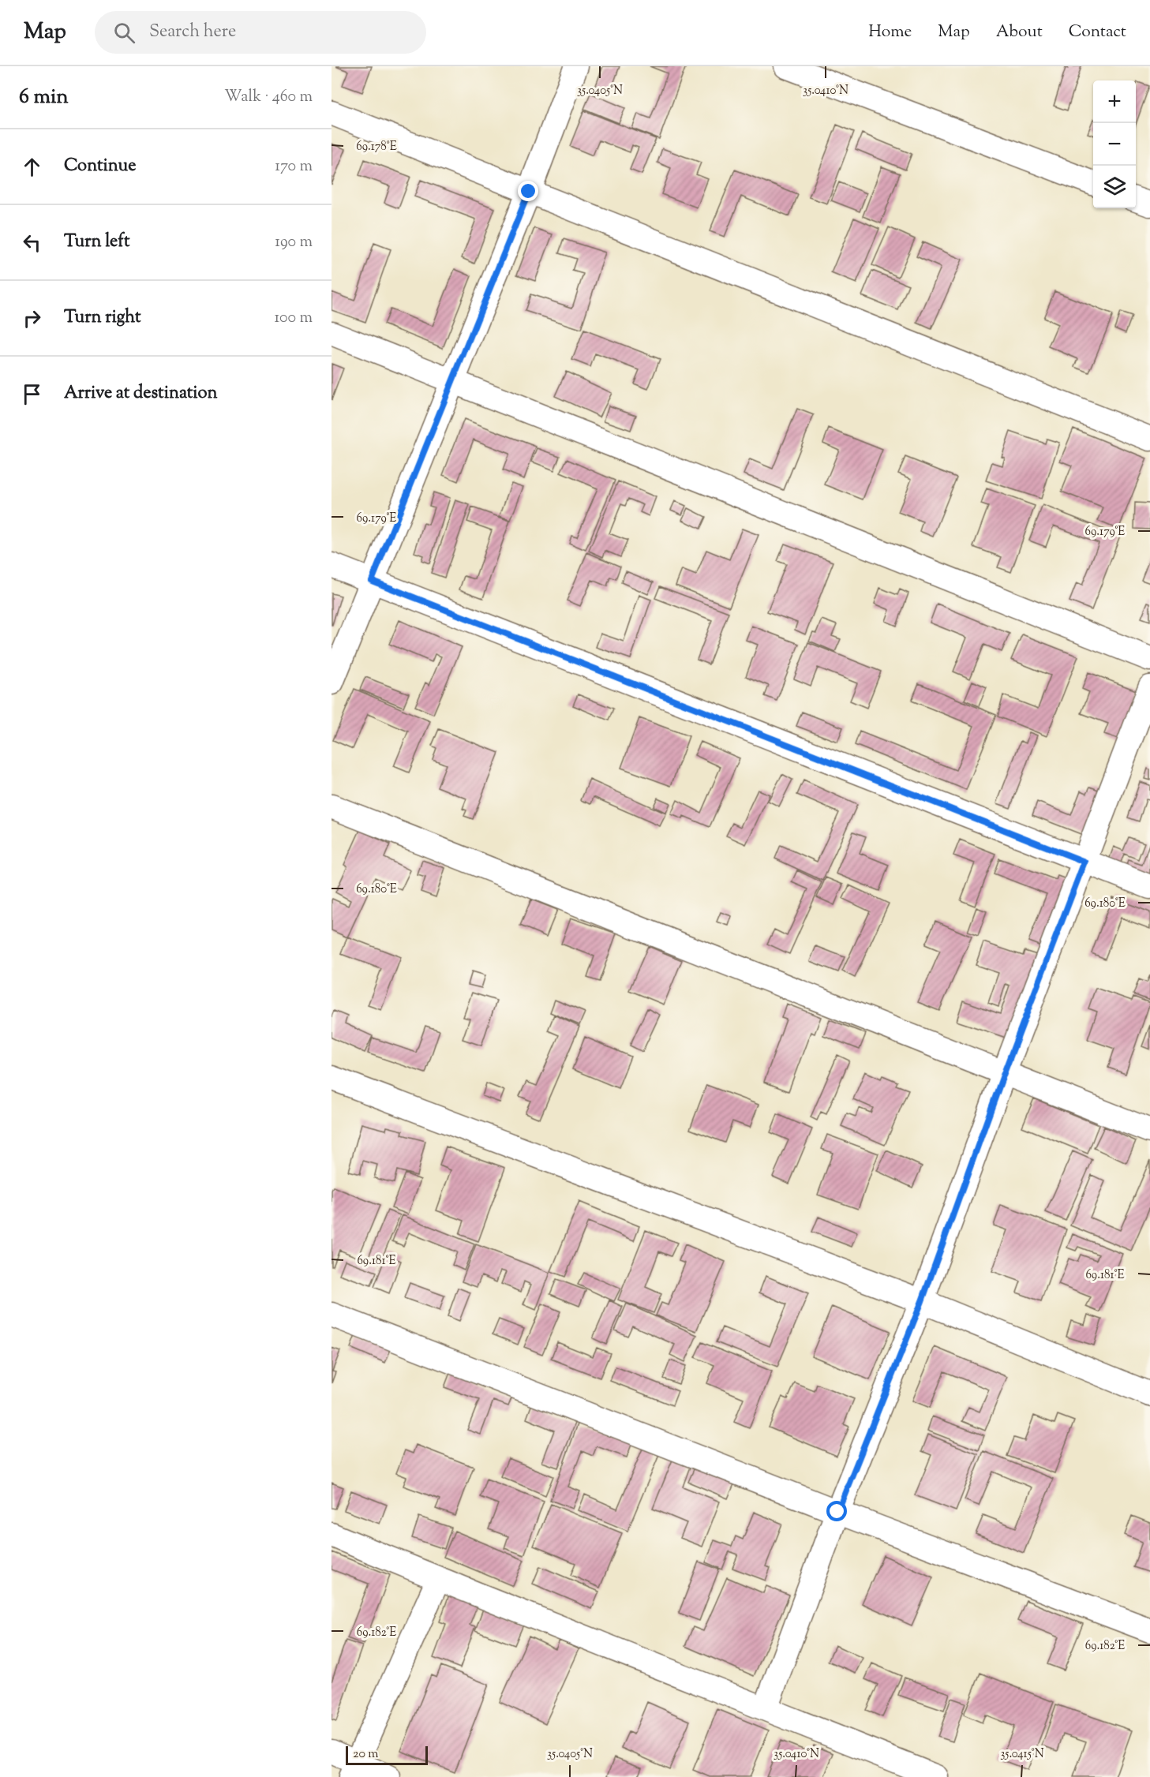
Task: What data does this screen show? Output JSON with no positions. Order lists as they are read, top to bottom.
{
  "scale_bar": "20 m",
  "page": {
    "header": "Map",
    "search": "Search here",
    "nav": [
      "Home",
      "Map",
      "About",
      "Contact"
    ],
    "heading": ["6 min", "Walk · 460 m"],
    "map_buttons": ["+", "−"],
    "list": [
      ["Continue", "170 m"],
      ["Turn left", "190 m"],
      ["Turn right", "100 m"],
      "Arrive at destination"
    ],
    "scale": "20 m"
  },
  "coordinates": [
    "35.0405°N",
    "35.0410°N",
    "69.178°E",
    "69.179°E",
    "69.180°E",
    "69.181°E",
    "69.182°E",
    "35.0415°N"
  ]
}
